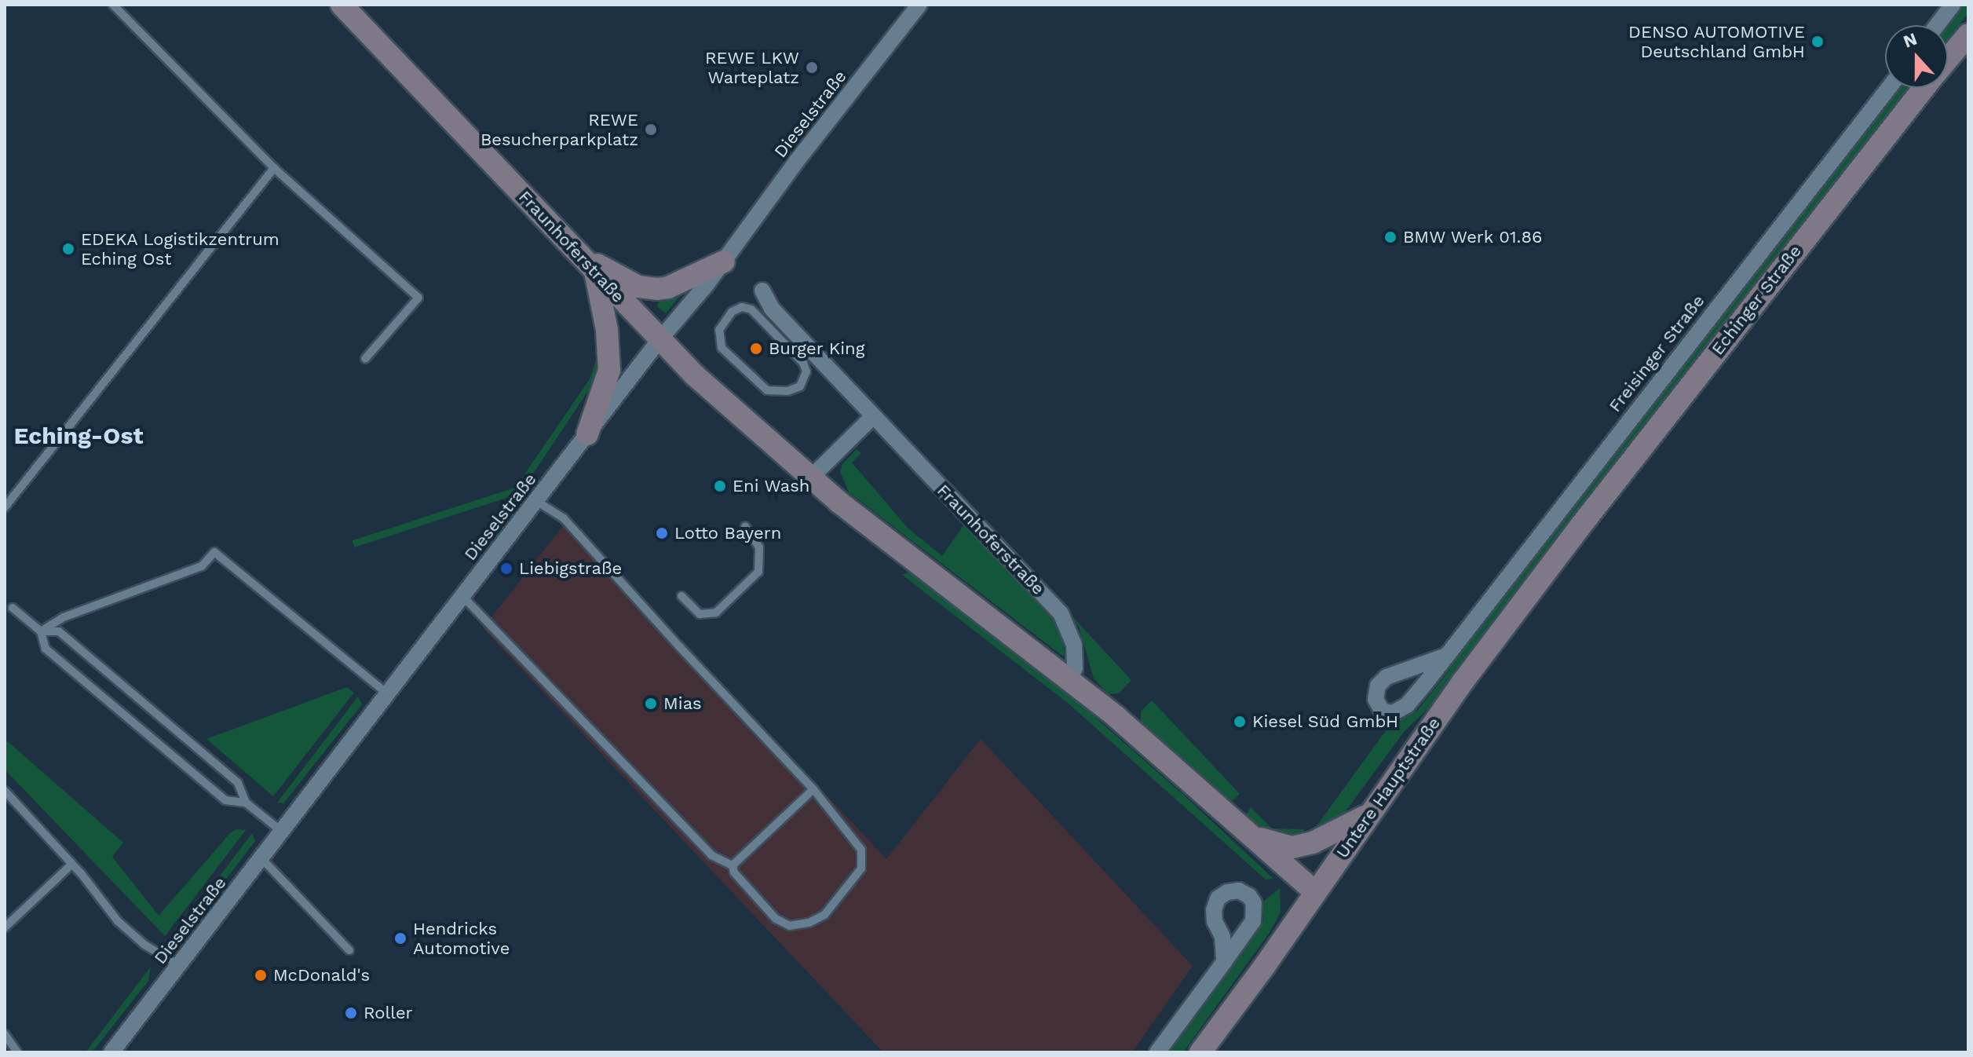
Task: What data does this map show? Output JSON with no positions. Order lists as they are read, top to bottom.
{
  "streets": {
    "main road": ["Fraunhoferstraße", "Echinger Straße", "Untere Hauptstraße"],
    "street": ["Dieselstraße", "Freisinger Straße"]
  },
  "crossings": [
    ["Dieselstraße", "Fraunhoferstraße"],
    ["Fraunhoferstraße", "Untere Hauptstraße"],
    ["Echinger Straße", "Untere Hauptstraße"]
  ],
  "districts": ["Eching-Ost"],
  "places": [
    "DENSO AUTOMOTIVE Deutschland GmbH",
    "REWE LKW Warteplatz",
    "REWE Besucherparkplatz",
    "BMW Werk 01.86",
    "EDEKA Logistikzentrum Eching Ost",
    "Burger King",
    "Eni Wash",
    "Lotto Bayern",
    "Liebigstraße",
    "Mias",
    "Kiesel Süd GmbH",
    "Hendricks Automotive",
    "McDonald's",
    "Roller"
  ],
  "north": "top"
}
